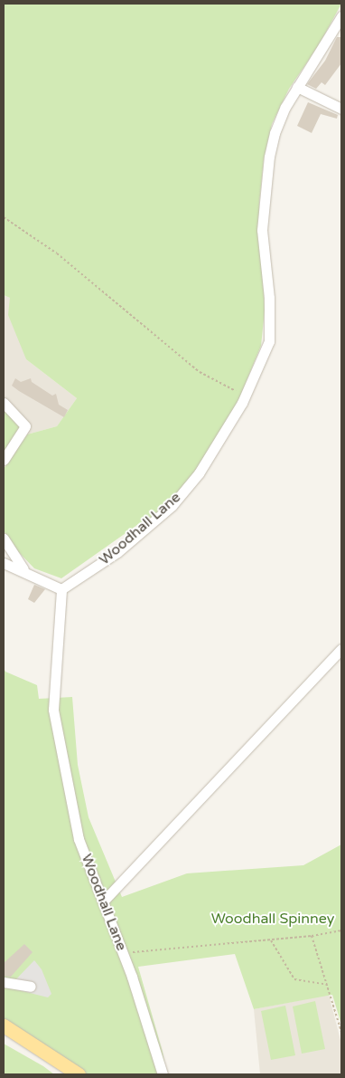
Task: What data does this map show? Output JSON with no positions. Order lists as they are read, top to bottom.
{
  "streets": {
    "street": ["Woodhall Lane"]
  },
  "parks": ["Woodhall Spinney"]
}
